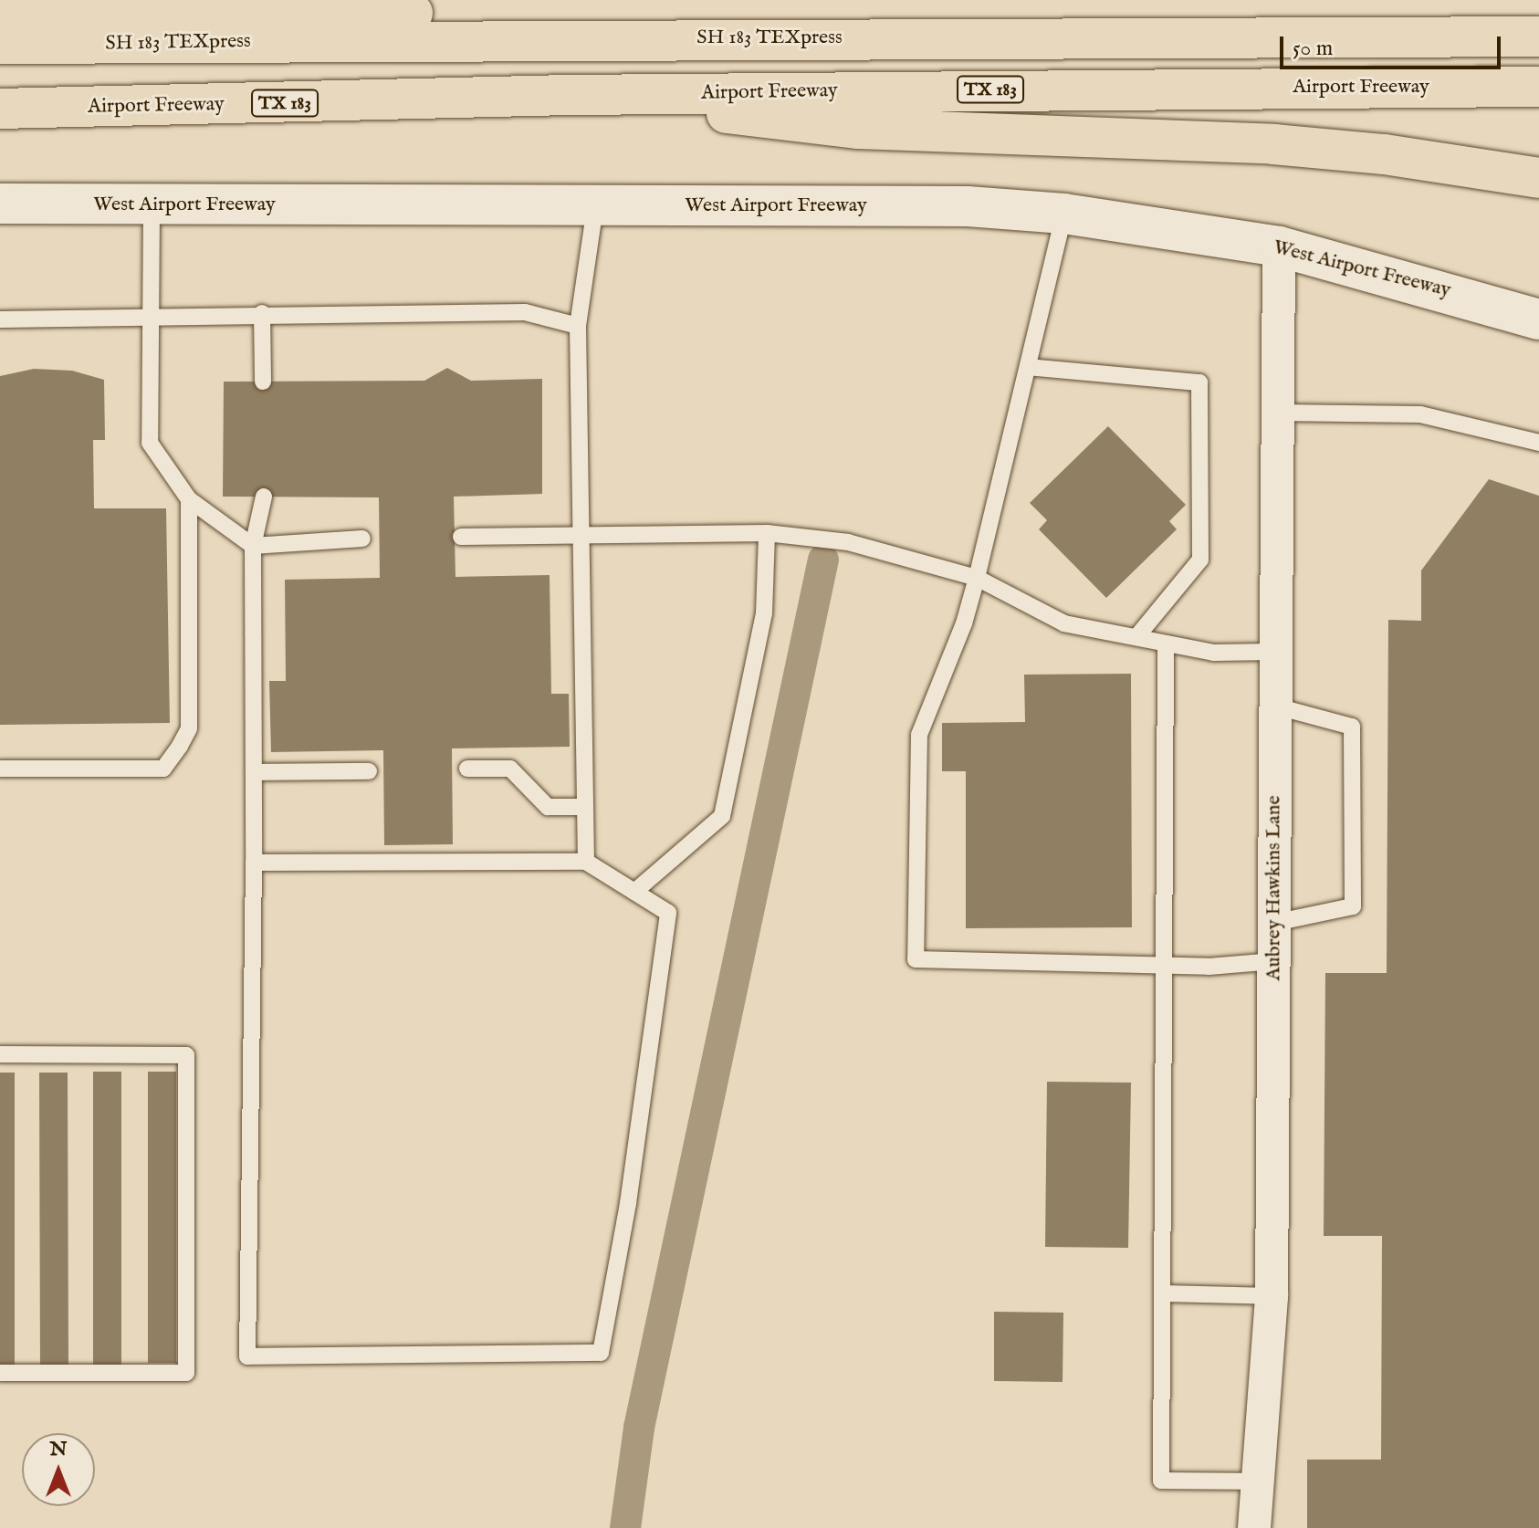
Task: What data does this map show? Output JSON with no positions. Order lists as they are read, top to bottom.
{
  "streets": {
    "highway": ["SH 183 TEXpress", "Airport Freeway", "TX 183"],
    "main road": ["West Airport Freeway"],
    "street": ["Aubrey Hawkins Lane"]
  },
  "crossings": [
    ["West Airport Freeway", "Aubrey Hawkins Lane"]
  ],
  "scale_bar": "50 m",
  "north": "top"
}
